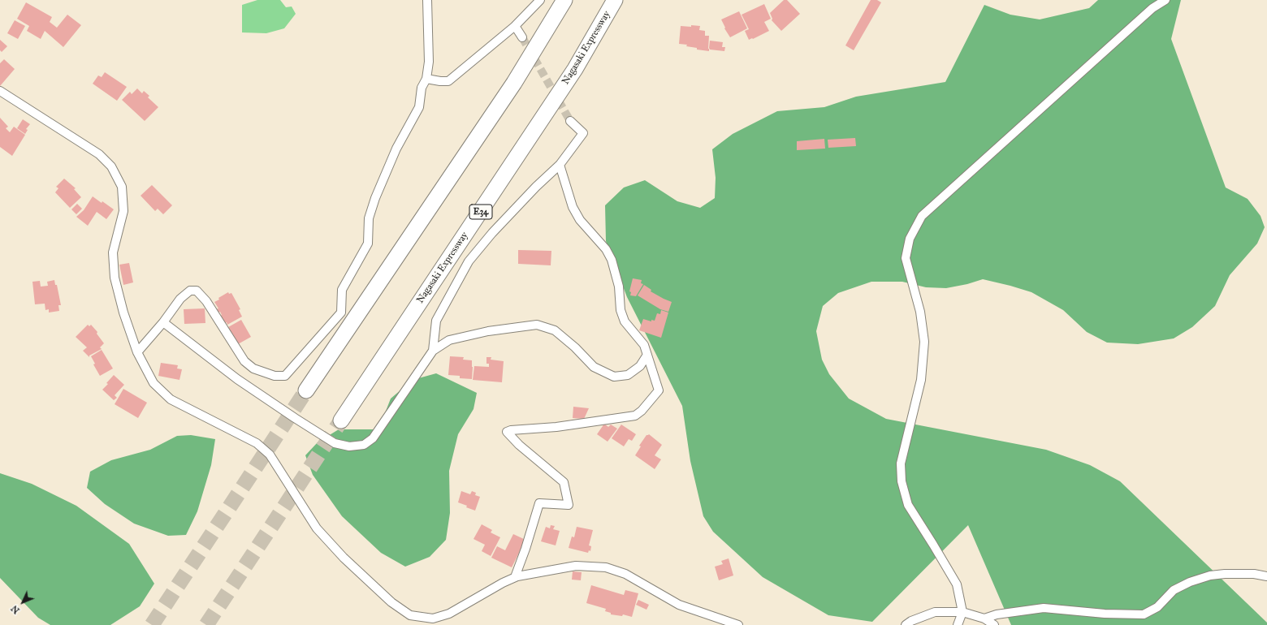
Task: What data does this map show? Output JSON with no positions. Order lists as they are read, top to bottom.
{
  "streets": {
    "highway": ["Nagasaki Expressway", "E34"]
  },
  "north": "bottom left"
}
